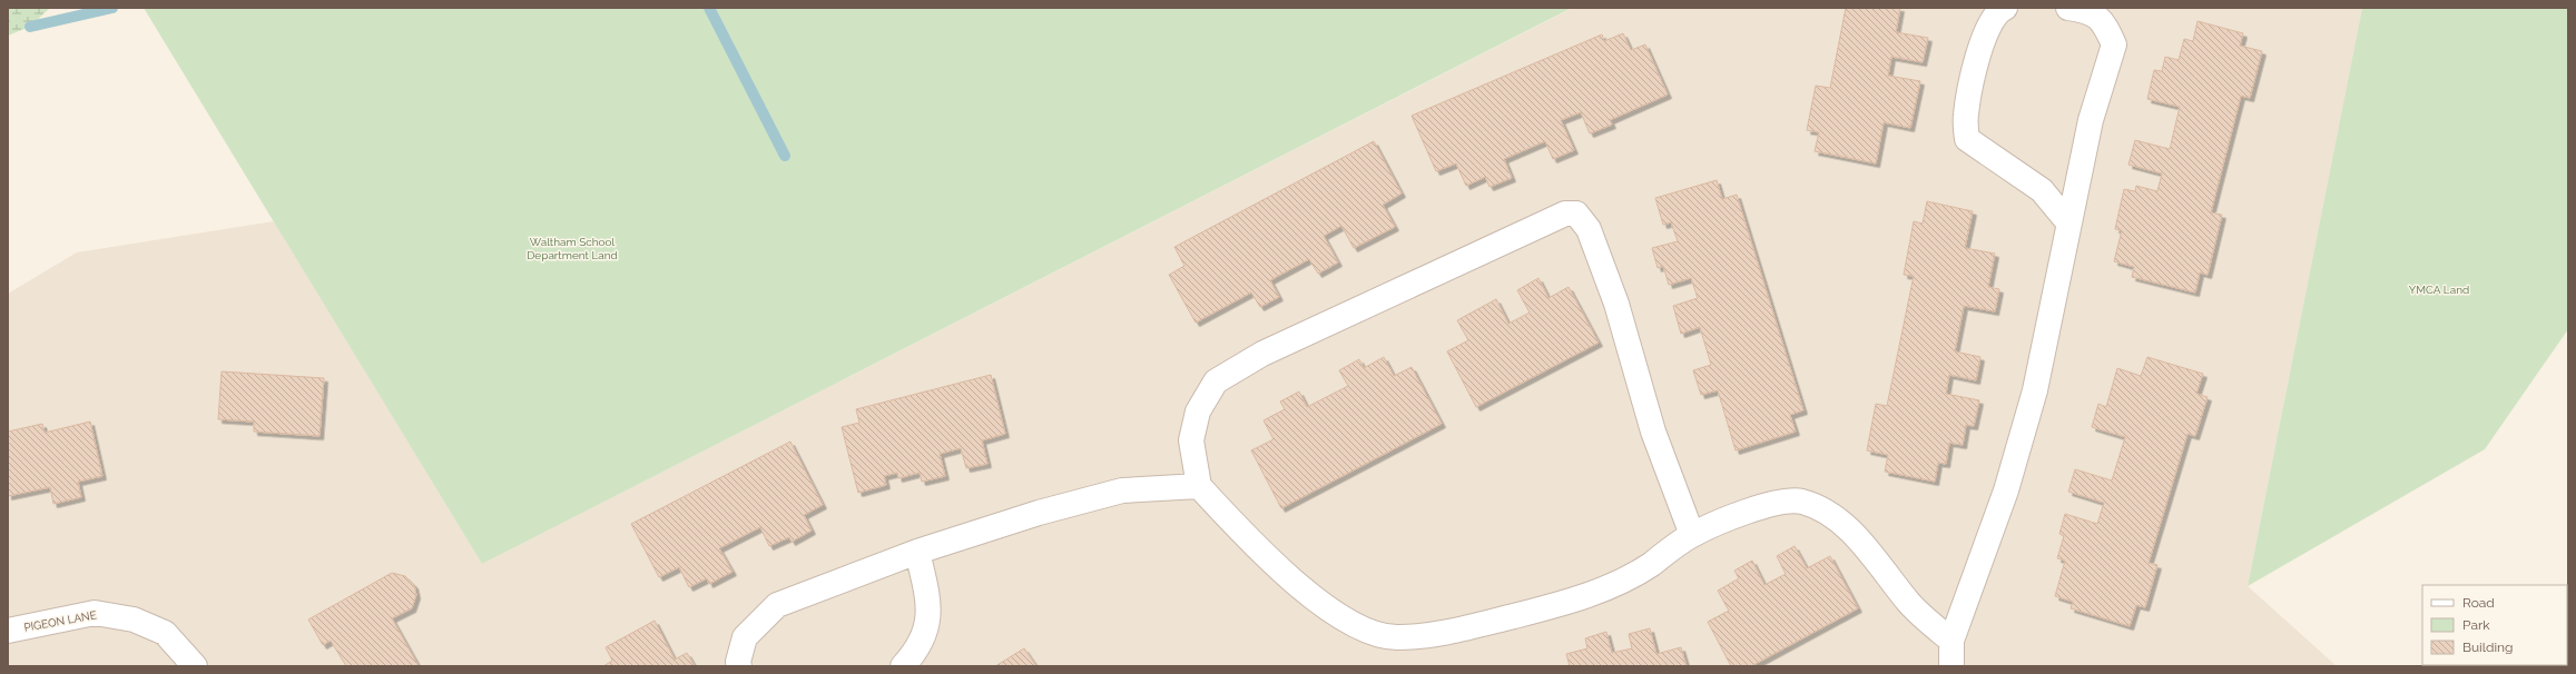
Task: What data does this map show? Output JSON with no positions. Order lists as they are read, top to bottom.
{
  "streets": {
    "street": ["PIGEON LANE"]
  },
  "parks": ["Waltham School Department Land", "YMCA Land"],
  "legend": ["Road", "Park", "Building"]
}
